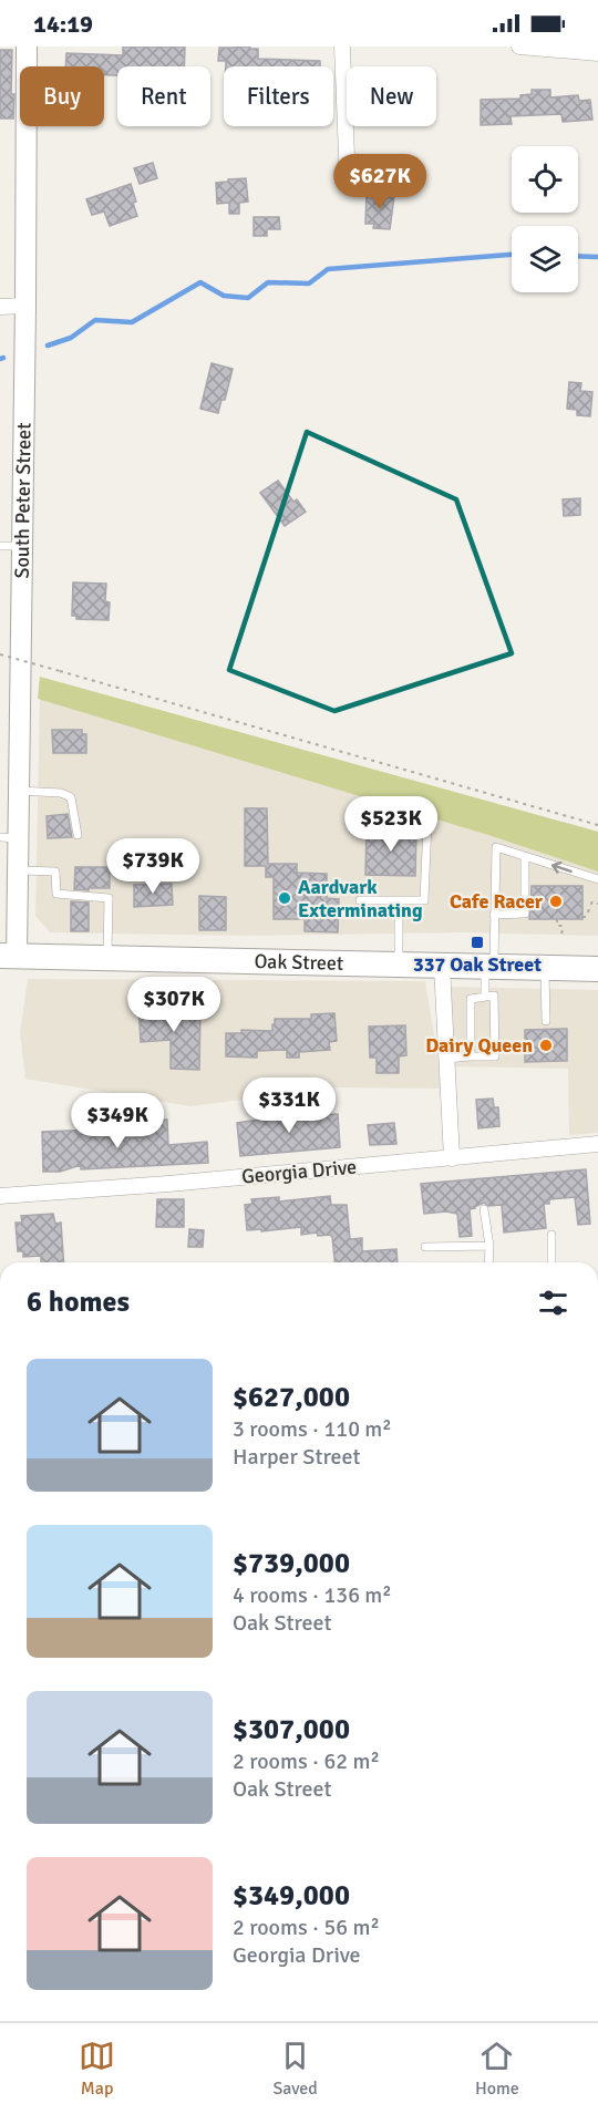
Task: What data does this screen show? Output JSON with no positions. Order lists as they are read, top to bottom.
{
  "streets": {
    "main road": ["Oak Street"],
    "street": ["South Peter Street", "Georgia Drive"]
  },
  "crossings": [
    ["South Peter Street", "Oak Street"]
  ],
  "places": {
    "other": ["Aardvark Exterminating", "Cafe Racer", "Dairy Queen"],
    "transit": ["337 Oak Street"]
  },
  "page": {
    "status": "14:19",
    "chip": [
      "Buy",
      "Rent",
      "Filters",
      "New"
    ],
    "price": [
      "$627K",
      "$523K",
      "$739K",
      "$307K",
      "$331K",
      "$349K"
    ],
    "heading": "6 homes",
    "list": [
      {
        "name": "$627,000",
        "note": "3 rooms · 110 m² · Harper Street"
      },
      {
        "name": "$739,000",
        "note": "4 rooms · 136 m² · Oak Street"
      },
      {
        "name": "$307,000",
        "note": "2 rooms · 62 m² · Oak Street"
      },
      {
        "name": "$349,000",
        "note": "2 rooms · 56 m² · Georgia Drive"
      }
    ],
    "tabs": ["Map", "Saved", "Home"]
  }
}
